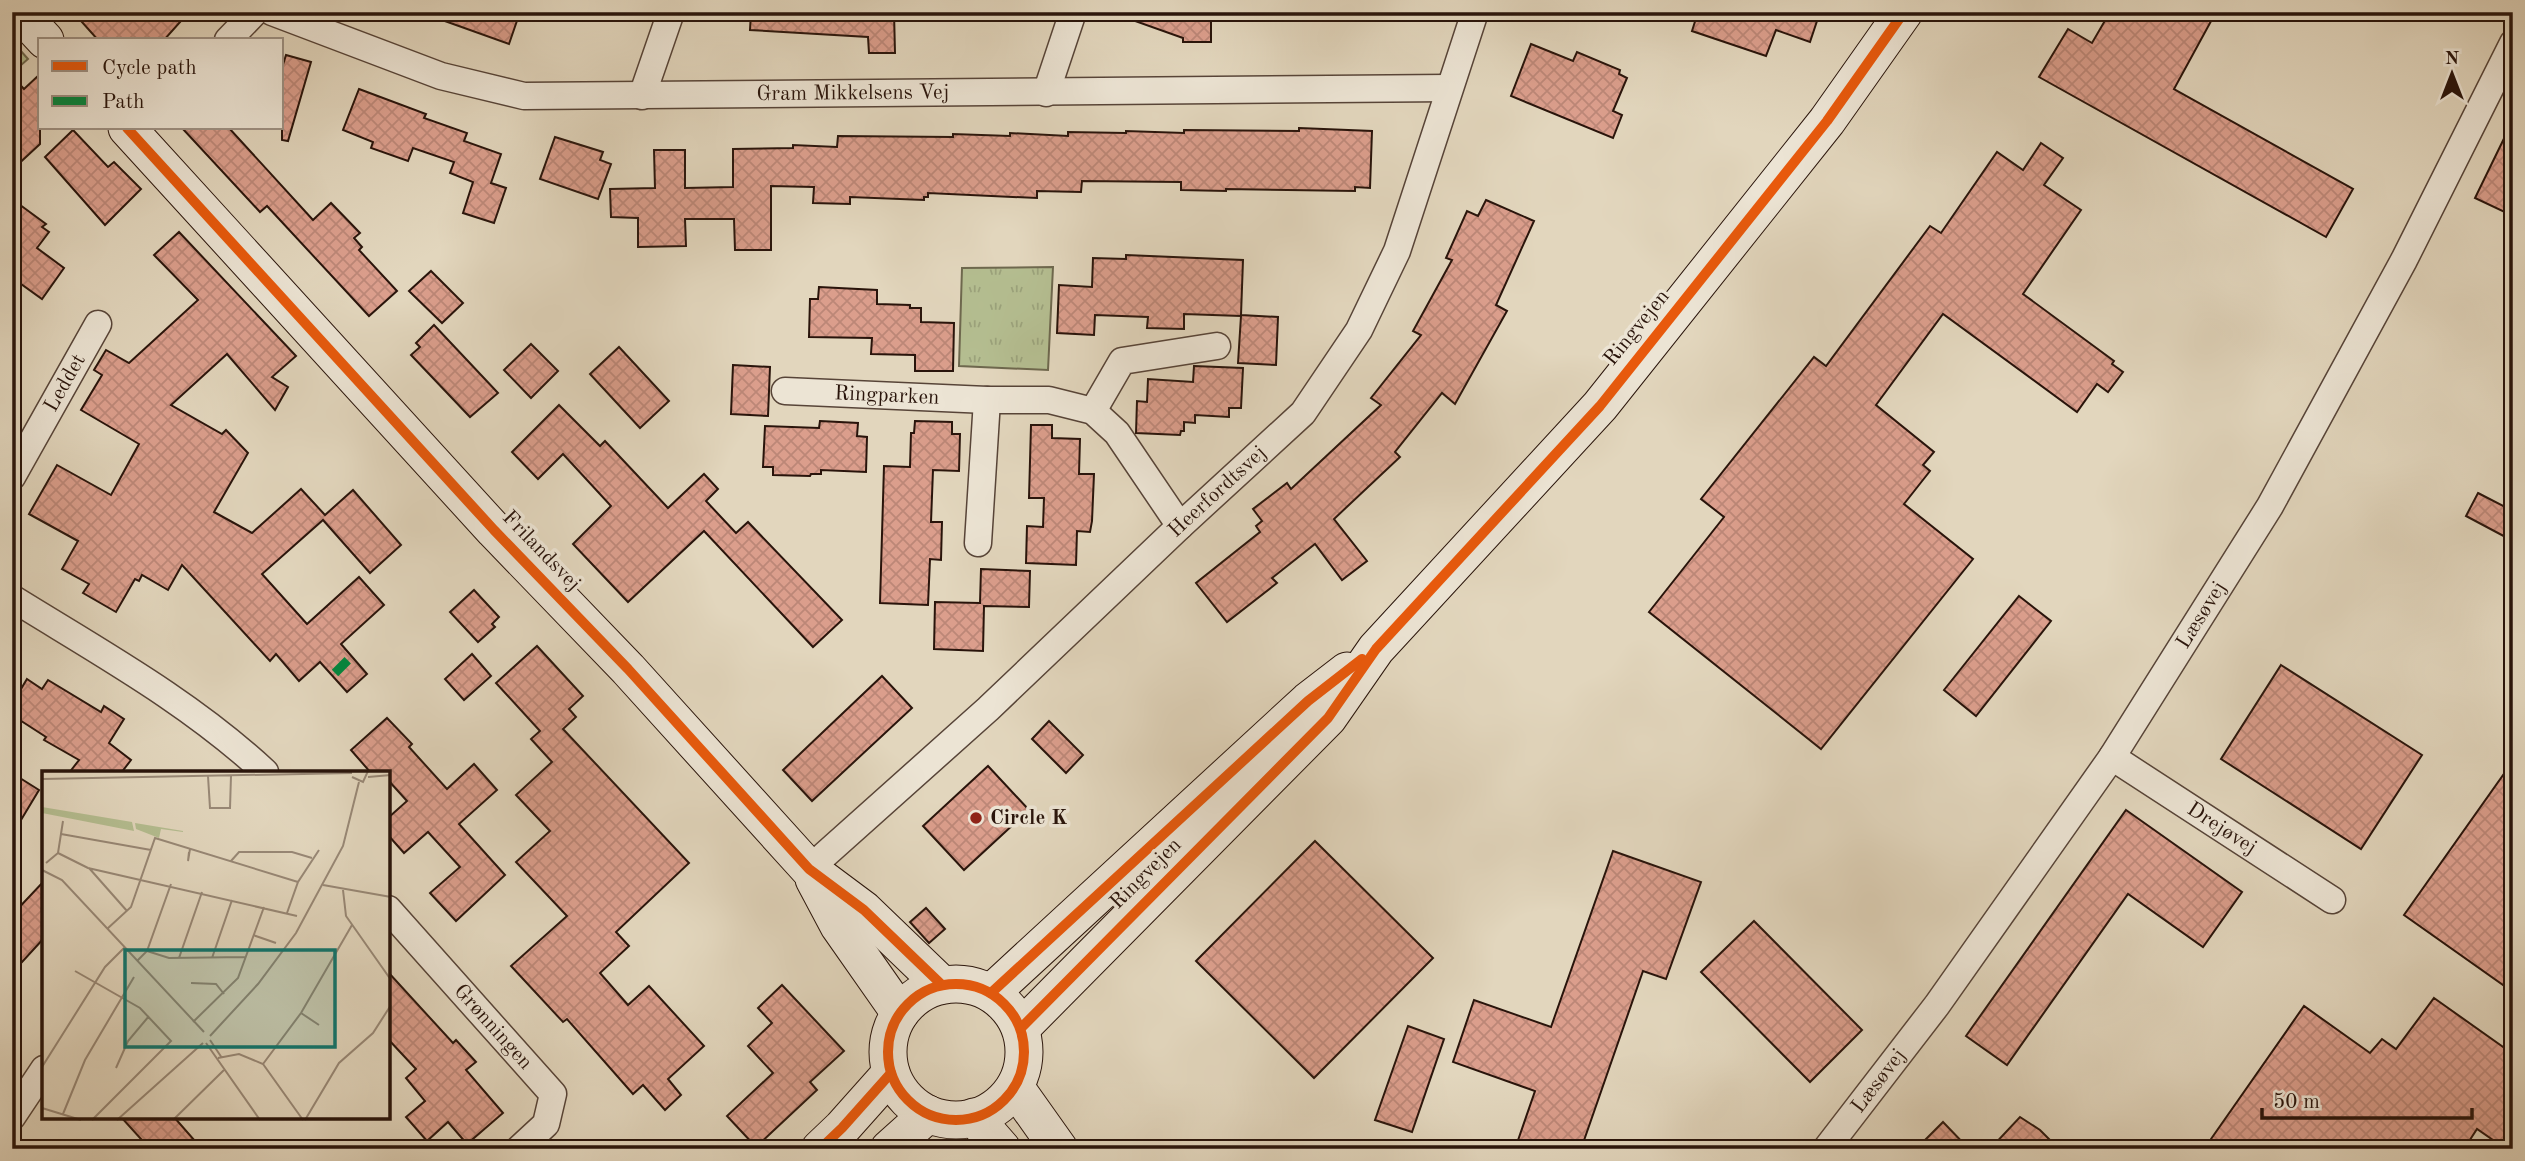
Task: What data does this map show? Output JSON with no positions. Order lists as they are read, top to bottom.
{
  "streets": {
    "main road": ["Ringvejen", "Frilandsvej"],
    "street": [
      "Gram Mikkelsens Vej",
      "Leddet",
      "Ringparken",
      "Heerfordtsvej",
      "Læsøvej",
      "Drejøvej",
      "Grønningen"
    ]
  },
  "crossings": [
    ["Gram Mikkelsens Vej", "Heerfordtsvej"],
    ["Ringvejen", "Frilandsvej"],
    ["Ringparken", "Heerfordtsvej"],
    ["Heerfordtsvej", "Frilandsvej"],
    ["Læsøvej", "Drejøvej"]
  ],
  "places": ["Circle K"],
  "legend": ["Cycle path", "Path"],
  "scale_bar": "50 m",
  "north": "top"
}
